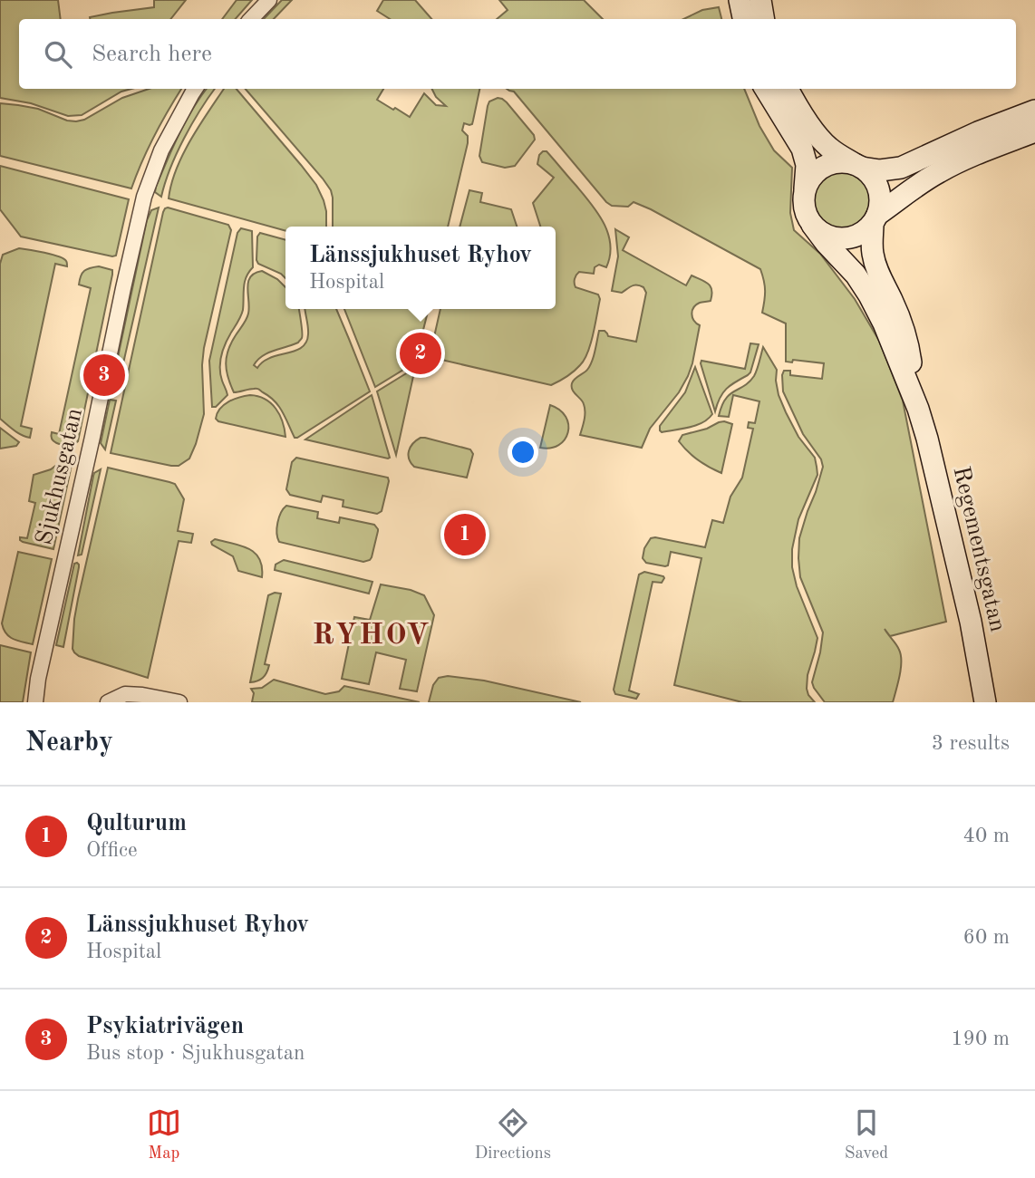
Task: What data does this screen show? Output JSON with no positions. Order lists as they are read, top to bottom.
{
  "streets": {
    "street": ["Sjukhusgatan", "Regementsgatan"]
  },
  "districts": ["RYHOV"],
  "page": {
    "search": "Search here",
    "popup": ["Länssjukhuset Ryhov", "Hospital"],
    "pins": ["2", "3", "1"],
    "heading": ["Nearby", "3 results"],
    "list": [
      {
        "mark": "1",
        "name": "Qulturum",
        "note": "Office",
        "value": "40 m"
      },
      {
        "mark": "2",
        "name": "Länssjukhuset Ryhov",
        "note": "Hospital",
        "value": "60 m"
      },
      {
        "mark": "3",
        "name": "Psykiatrivägen",
        "note": "Bus stop · Sjukhusgatan",
        "value": "190 m"
      }
    ],
    "nav": ["Map", "Directions", "Saved"]
  }
}
